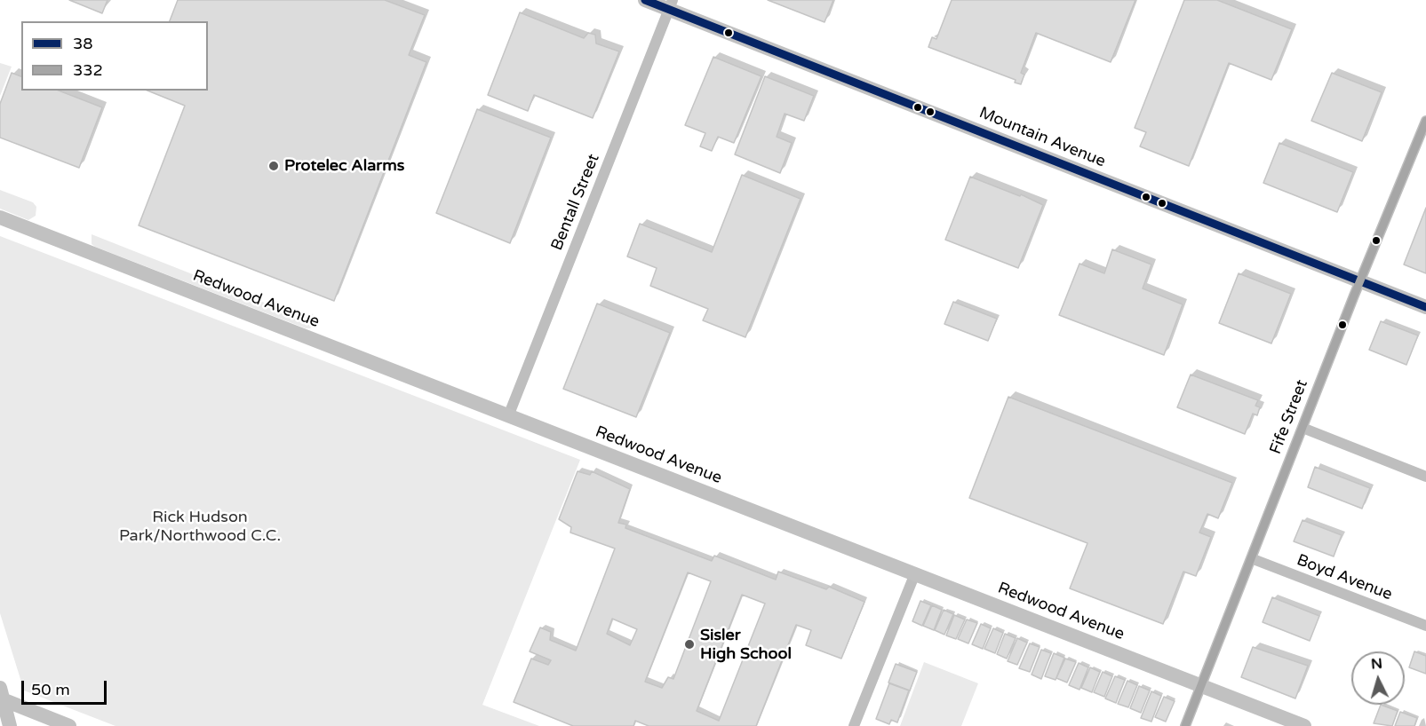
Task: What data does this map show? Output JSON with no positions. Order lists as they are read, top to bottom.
{
  "streets": {
    "street": [
      "Mountain Avenue",
      "Bentall Street",
      "Redwood Avenue",
      "Fife Street",
      "Boyd Avenue"
    ]
  },
  "crossings": [
    ["Mountain Avenue", "Bentall Street"],
    ["Mountain Avenue", "Fife Street"],
    ["Bentall Street", "Redwood Avenue"],
    ["Redwood Avenue", "Fife Street"],
    ["Fife Street", "Boyd Avenue"]
  ],
  "parks": ["Rick Hudson Park/Northwood C.C."],
  "places": ["Protelec Alarms", "Sisler High School"],
  "lines": ["transit line 38", "transit line 332"],
  "legend": ["38", "332"],
  "scale_bar": "50 m",
  "north": "top"
}
